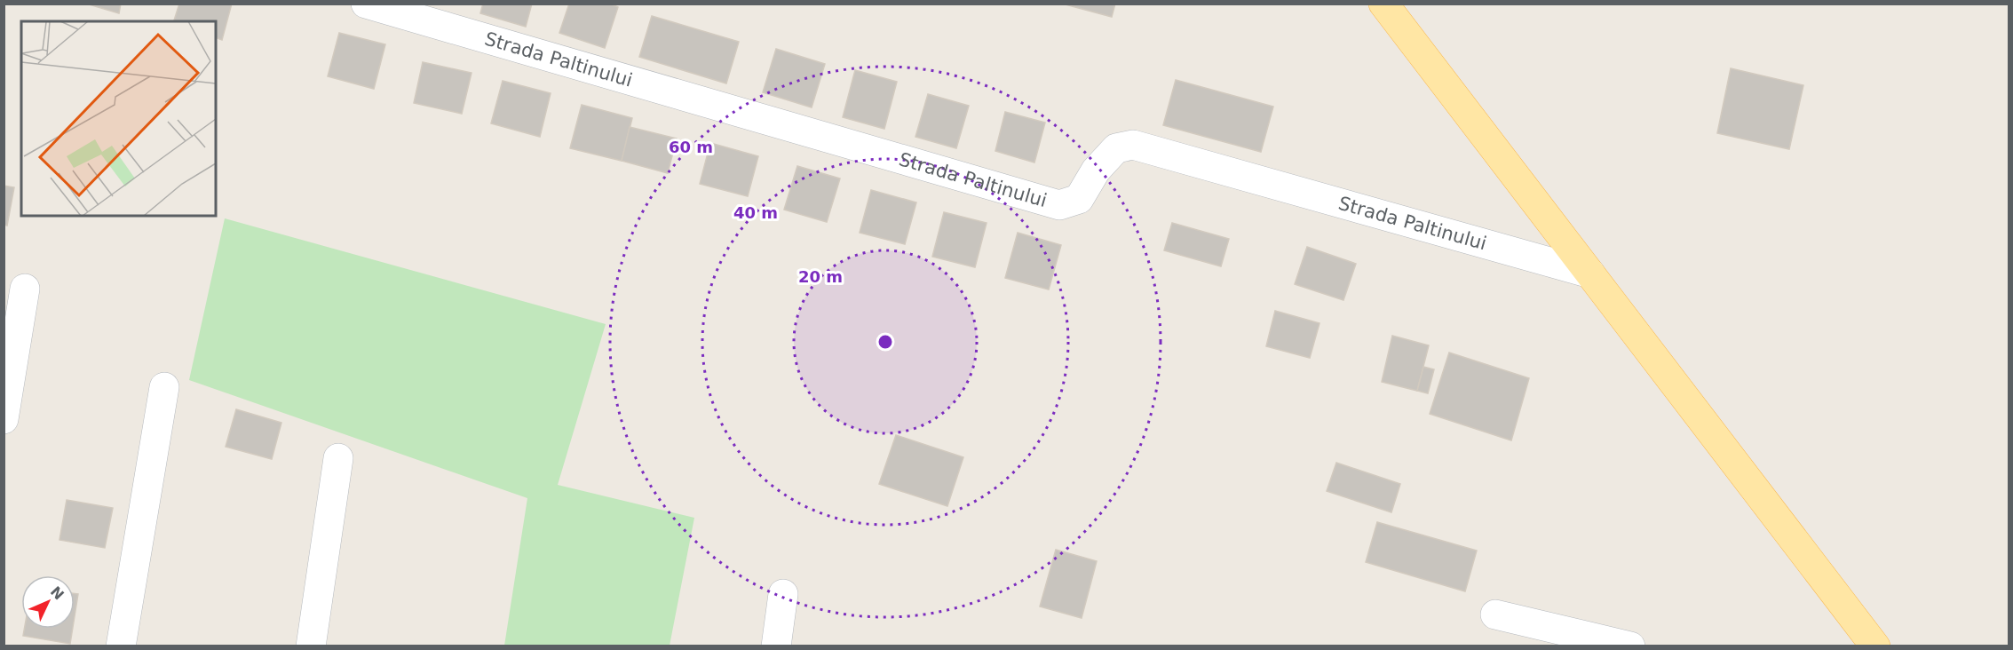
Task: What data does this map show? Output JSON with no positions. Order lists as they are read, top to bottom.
{
  "streets": {
    "street": ["Strada Paltinului"]
  },
  "north": "top right",
  "rings": ["60 m", "40 m", "20 m"]
}
